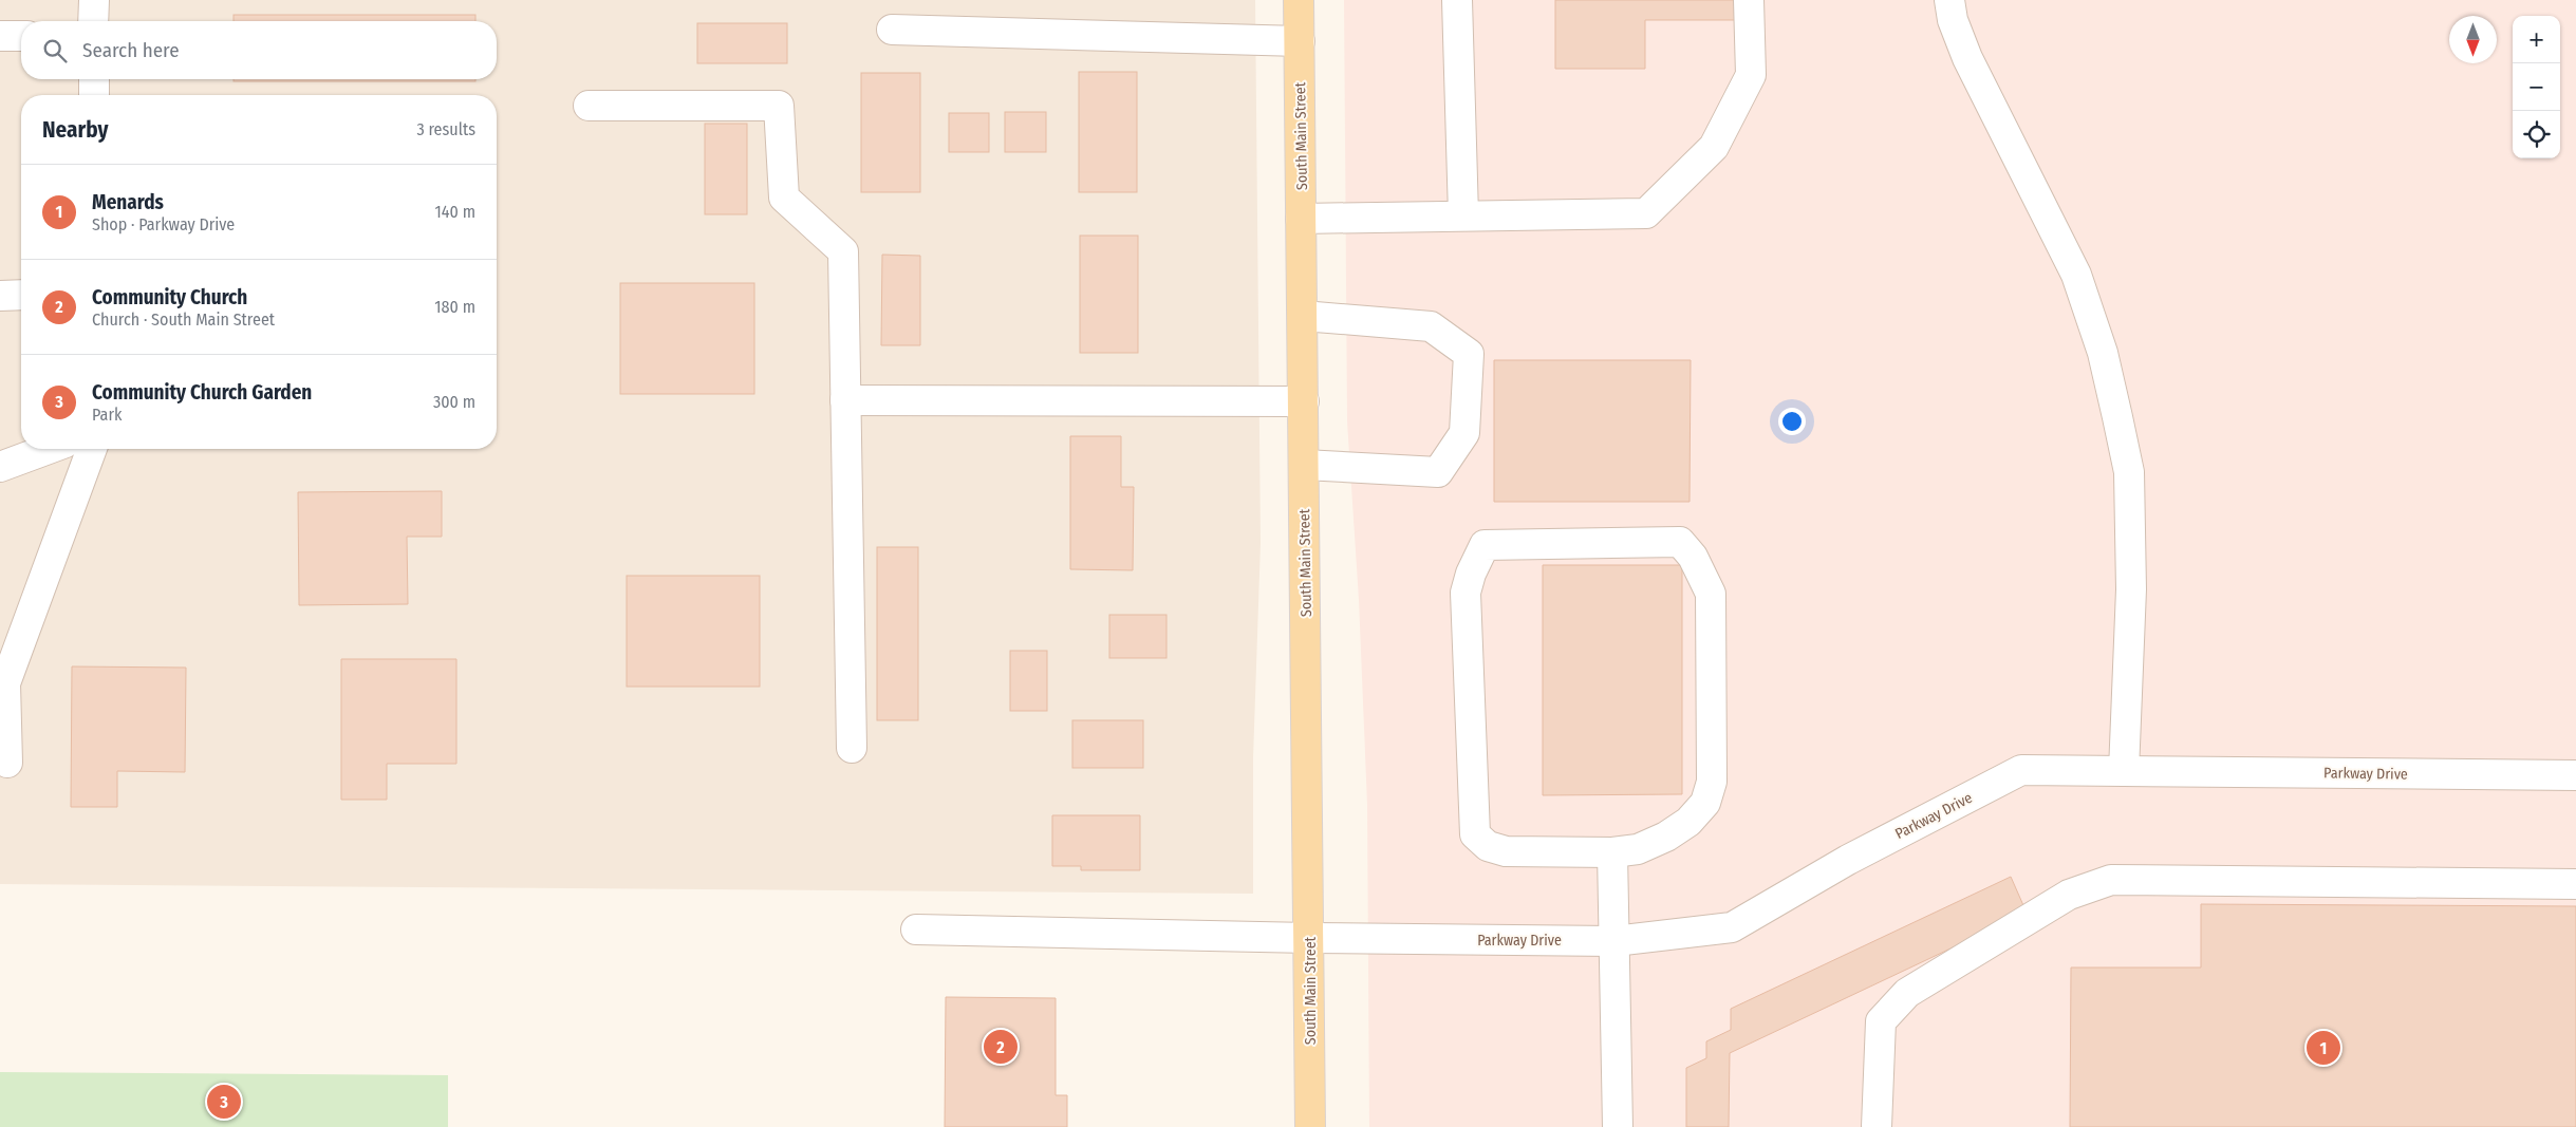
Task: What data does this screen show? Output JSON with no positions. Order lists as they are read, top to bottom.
{
  "streets": {
    "main road": ["South Main Street"],
    "street": ["Parkway Drive"]
  },
  "crossings": [
    ["South Main Street", "Parkway Drive"]
  ],
  "north": "bottom",
  "page": {
    "map_buttons": ["+", "−"],
    "search": "Search here",
    "heading": ["Nearby", "3 results"],
    "list": [
      {
        "mark": "1",
        "name": "Menards",
        "note": "Shop · Parkway Drive",
        "value": "140 m"
      },
      {
        "mark": "2",
        "name": "Community Church",
        "note": "Church · South Main Street",
        "value": "180 m"
      },
      {
        "mark": "3",
        "name": "Community Church Garden",
        "note": "Park",
        "value": "300 m"
      }
    ],
    "pins": ["2", "1", "3"]
  }
}
